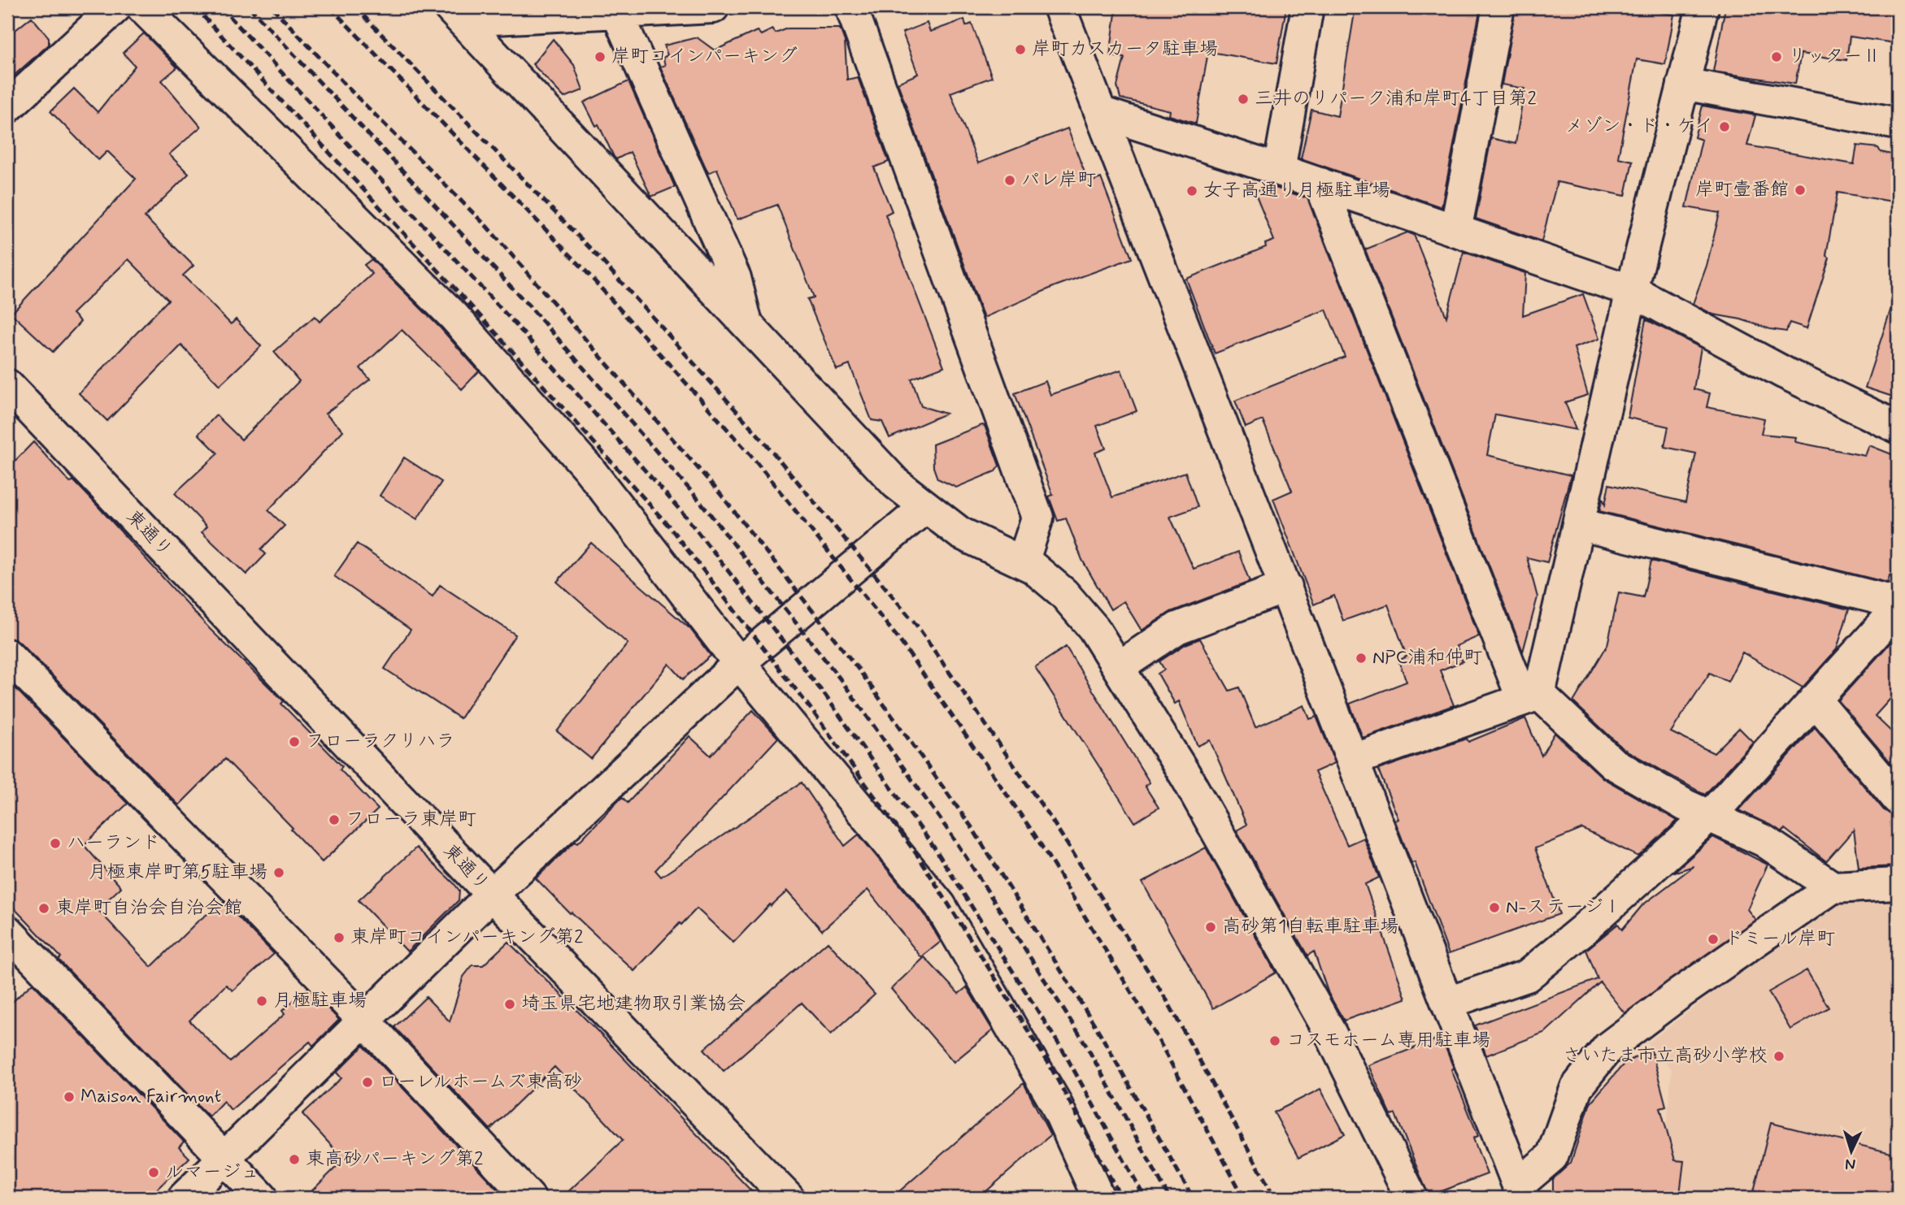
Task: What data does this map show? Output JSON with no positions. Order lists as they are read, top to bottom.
{
  "streets": {
    "street": ["東通り"]
  },
  "places": [
    "岸町カスカータ駐車場",
    "岸町コインパーキング",
    "リッターⅡ",
    "三井のリパーク浦和岸町4丁目第2",
    "メゾン・ド・ケイ",
    "パレ岸町",
    "岸町壹番館",
    "女子高通り月極駐車場",
    "NPC浦和仲町",
    "フローラクリハラ",
    "フローラ東岸町",
    "ハーランド",
    "月極東岸町第5駐車場",
    "N-ステージⅠ",
    "東岸町自治会自治会館",
    "高砂第1自転車駐車場",
    "東岸町コインパーキング第2",
    "ドミール岸町",
    "月極駐車場",
    "埼玉県宅地建物取引業協会",
    "コスモホーム専用駐車場",
    "さいたま市立高砂小学校",
    "ローレルホームズ東高砂",
    "Maison Fairmont",
    "東高砂パーキング第2",
    "ルマージュ"
  ],
  "north": "bottom"
}
